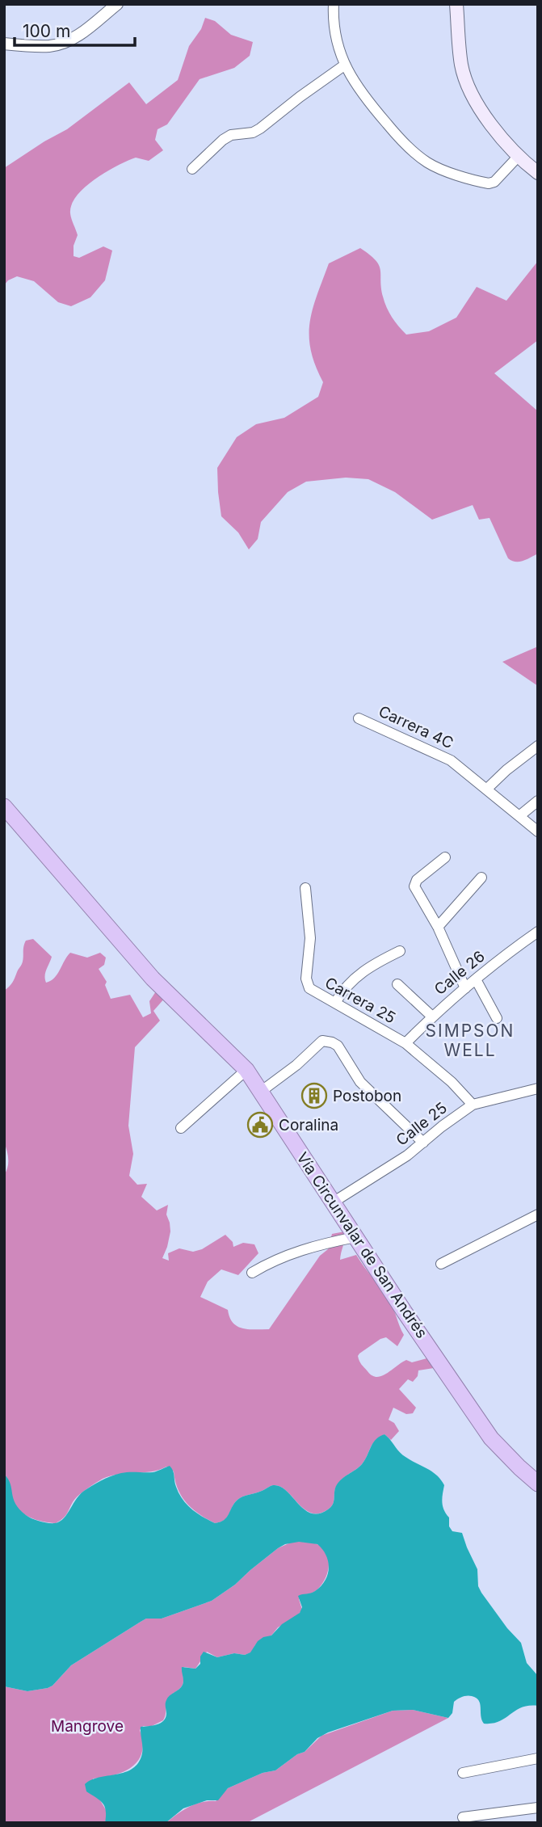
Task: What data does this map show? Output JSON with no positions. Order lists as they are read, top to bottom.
{
  "streets": {
    "highway": ["Vía Circunvalar de San Andrés"],
    "street": [
      "Carrera 4C",
      "Calle 26",
      "Carrera 25",
      "Calle 25"
    ]
  },
  "crossings": [
    ["Calle 26", "Carrera 25"],
    ["Carrera 25", "Calle 25"],
    ["Calle 25", "Vía Circunvalar de San Andrés"]
  ],
  "districts": ["SIMPSON WELL"],
  "parks": ["Mangrove"],
  "places": {
    "building": ["Postobon"],
    "public building": ["Coralina"]
  },
  "scale_bar": "100 m"
}
